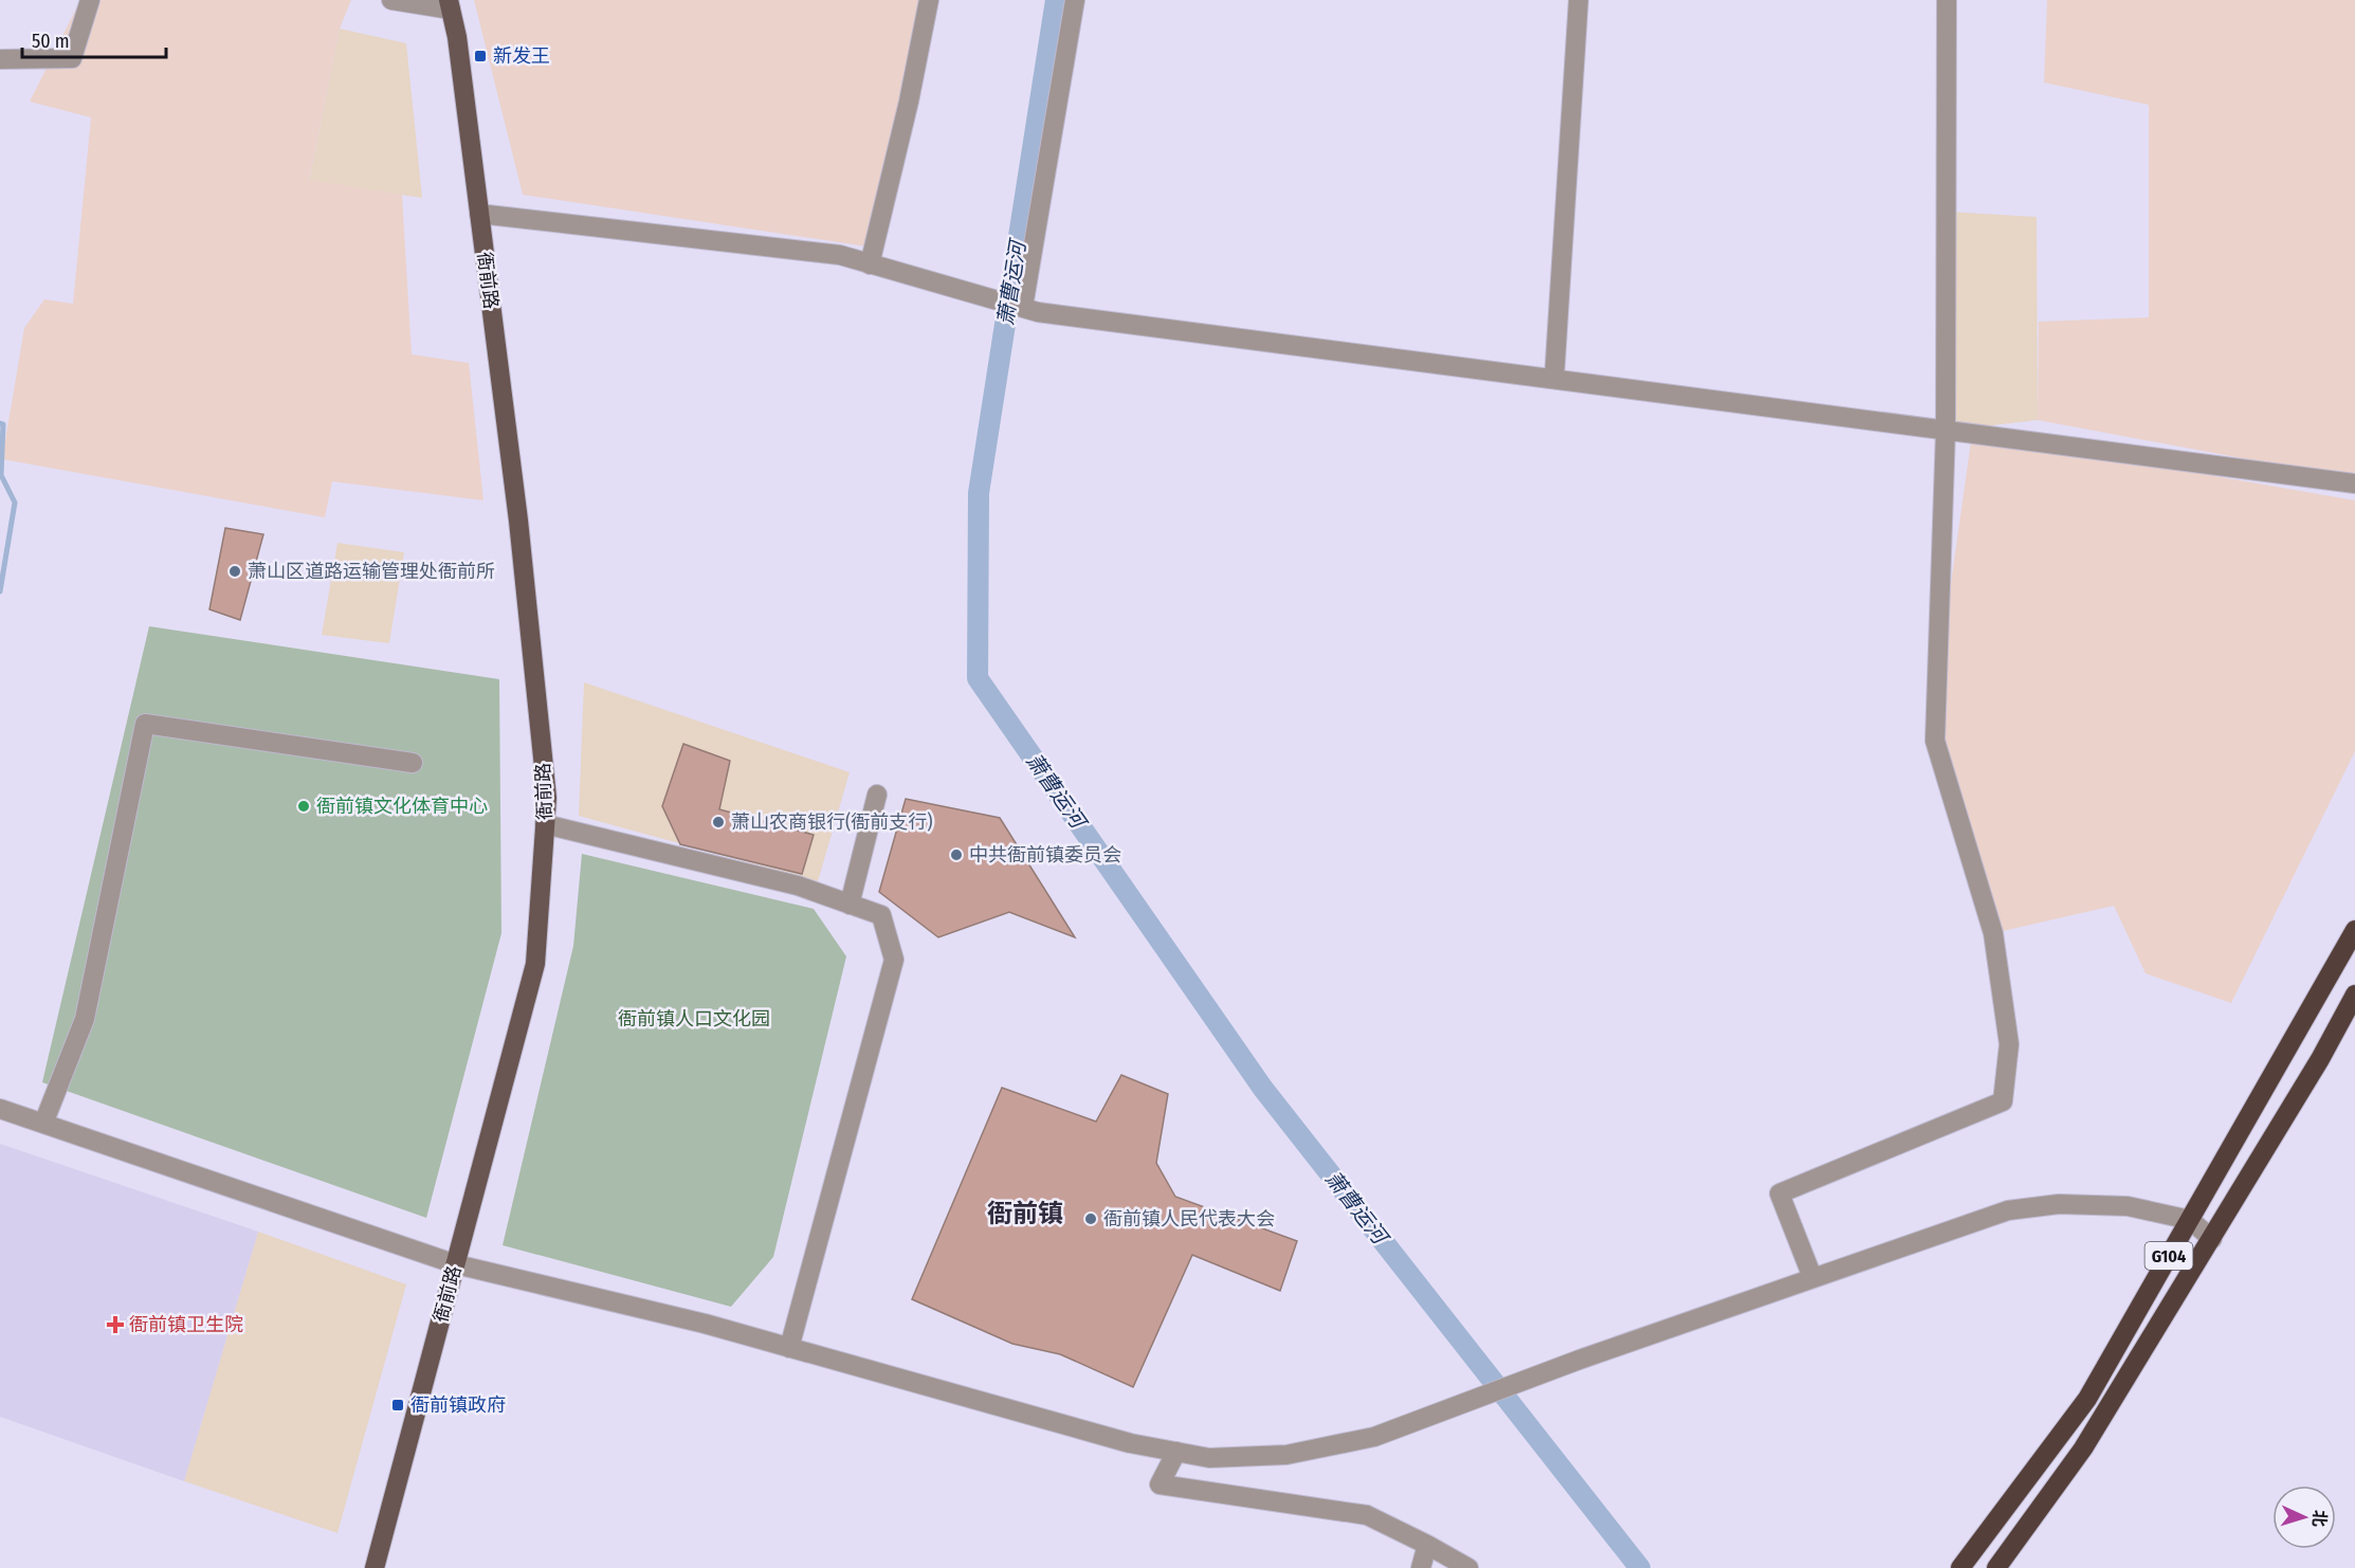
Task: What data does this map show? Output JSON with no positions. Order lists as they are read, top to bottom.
{
  "streets": {
    "highway": ["G104"],
    "main road": ["衙前路"]
  },
  "districts": ["衙前镇"],
  "water": ["萧曹运河"],
  "parks": ["衙前镇人口文化园"],
  "places": {
    "transit": ["新发王", "衙前镇政府"],
    "other": [
      "萧山区道路运输管理处衙前所",
      "衙前镇文化体育中心",
      "萧山农商银行(衙前支行)",
      "中共衙前镇委员会",
      "衙前镇人民代表大会"
    ],
    "health": ["衙前镇卫生院"]
  },
  "scale_bar": "50 m",
  "north": "right"
}
